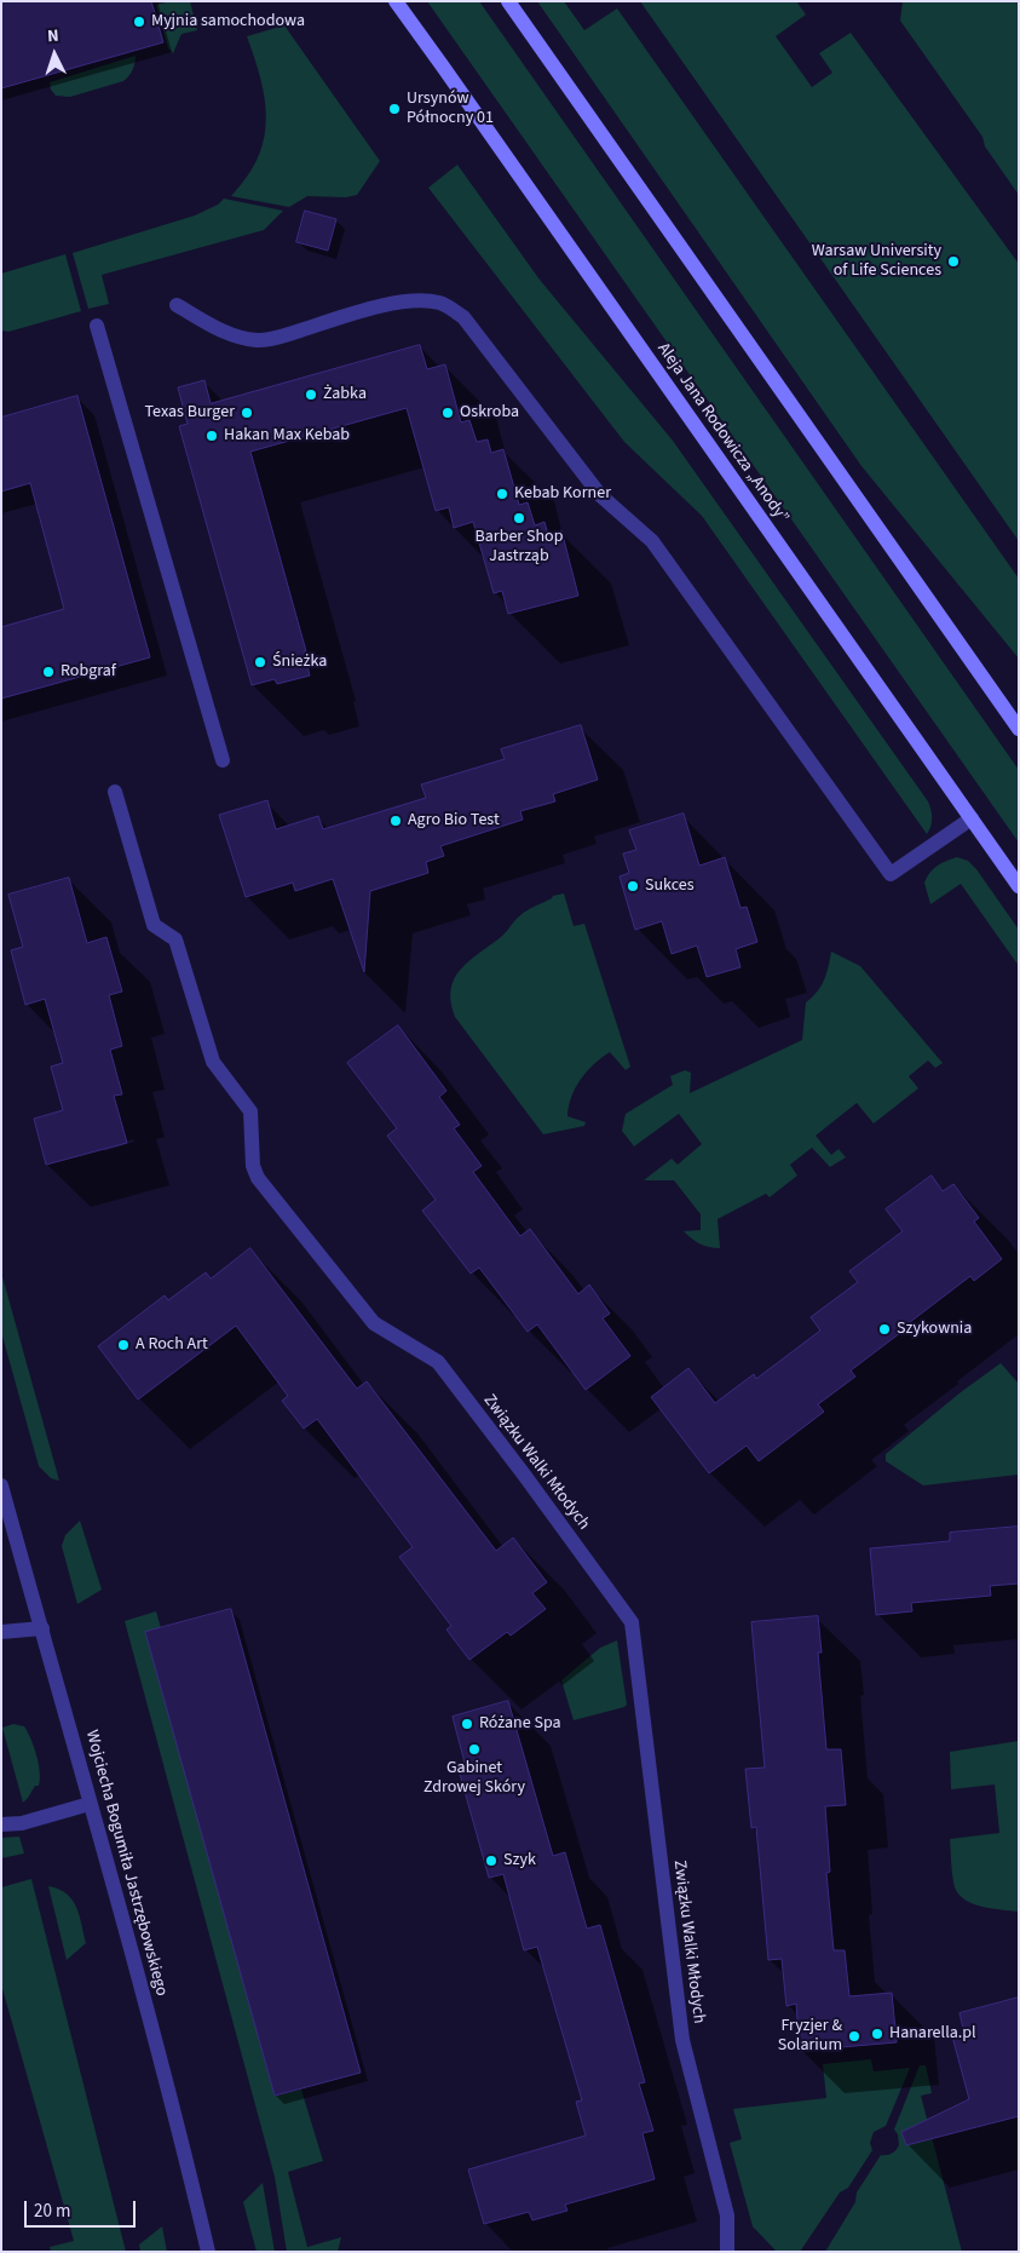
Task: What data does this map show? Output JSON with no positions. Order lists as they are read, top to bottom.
{
  "streets": {
    "main road": ["Aleja Jana Rodowicza „Anody”"],
    "street": ["Związku Walki Młodych", "Wojciecha Bogumiła Jastrzębowskiego"]
  },
  "places": [
    "Myjnia samochodowa",
    "Ursynów Północny 01",
    "Warsaw University of Life Sciences",
    "Żabka",
    "Texas Burger",
    "Oskroba",
    "Hakan Max Kebab",
    "Kebab Korner",
    "Barber Shop Jastrząb",
    "Śnieżka",
    "Robgraf",
    "Agro Bio Test",
    "Sukces",
    "Szykownia",
    "A Roch Art",
    "Różane Spa",
    "Gabinet Zdrowej Skóry",
    "Szyk",
    "Hanarella.pl",
    "Fryzjer & Solarium"
  ],
  "scale_bar": "20 m",
  "north": "top"
}
